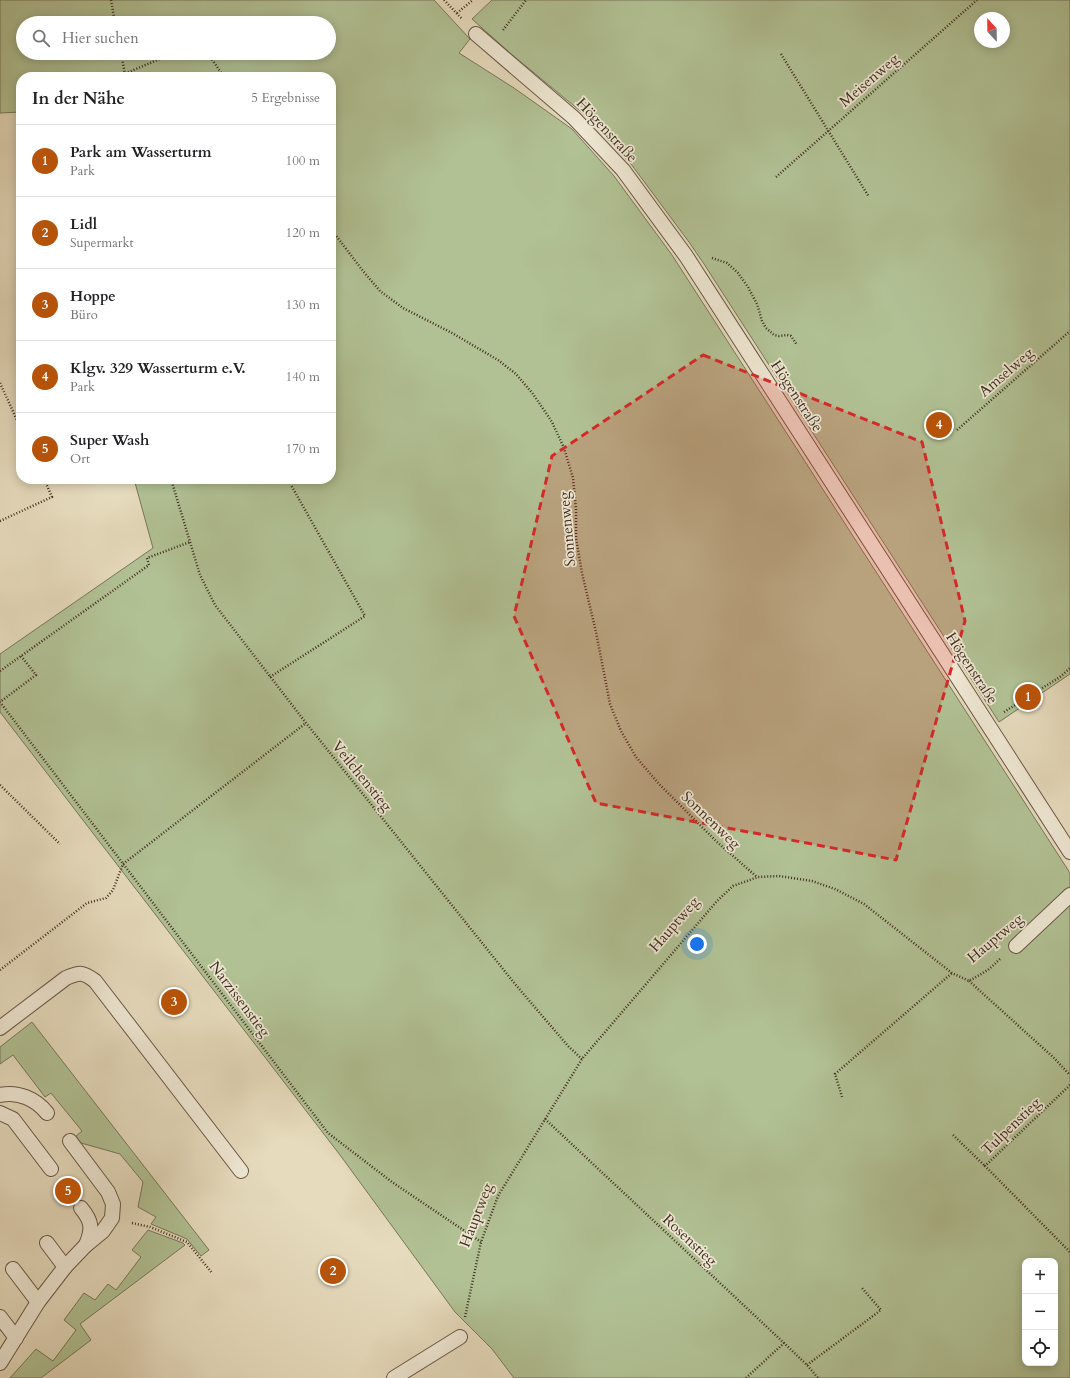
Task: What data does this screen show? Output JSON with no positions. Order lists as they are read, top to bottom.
{
  "streets": {
    "lane": ["Högenstraße", "Hauptweg"],
    "path": [
      "Meisenweg",
      "Amselweg",
      "Sonnenweg",
      "Veilchenstieg",
      "Narzissenstieg",
      "Tulpenstieg",
      "Rosenstieg"
    ]
  },
  "crossings": [
    ["Sonnenweg", "Hauptweg"],
    ["Veilchenstieg", "Hauptweg"],
    ["Hauptweg", "Narzissenstieg"],
    ["Hauptweg", "Rosenstieg"]
  ],
  "north": "top",
  "page": {
    "search": "Hier suchen",
    "heading": ["In der Nähe", "5 Ergebnisse"],
    "list": [
      {
        "mark": "1",
        "name": "Park am Wasserturm",
        "note": "Park",
        "value": "100 m"
      },
      {
        "mark": "2",
        "name": "Lidl",
        "note": "Supermarkt",
        "value": "120 m"
      },
      {
        "mark": "3",
        "name": "Hoppe",
        "note": "Büro",
        "value": "130 m"
      },
      {
        "mark": "4",
        "name": "Klgv. 329 Wasserturm e.V.",
        "note": "Park",
        "value": "140 m"
      },
      {
        "mark": "5",
        "name": "Super Wash",
        "note": "Ort",
        "value": "170 m"
      }
    ],
    "pins": [
      "4",
      "1",
      "3",
      "5",
      "2"
    ],
    "map_buttons": ["+", "−"]
  }
}
